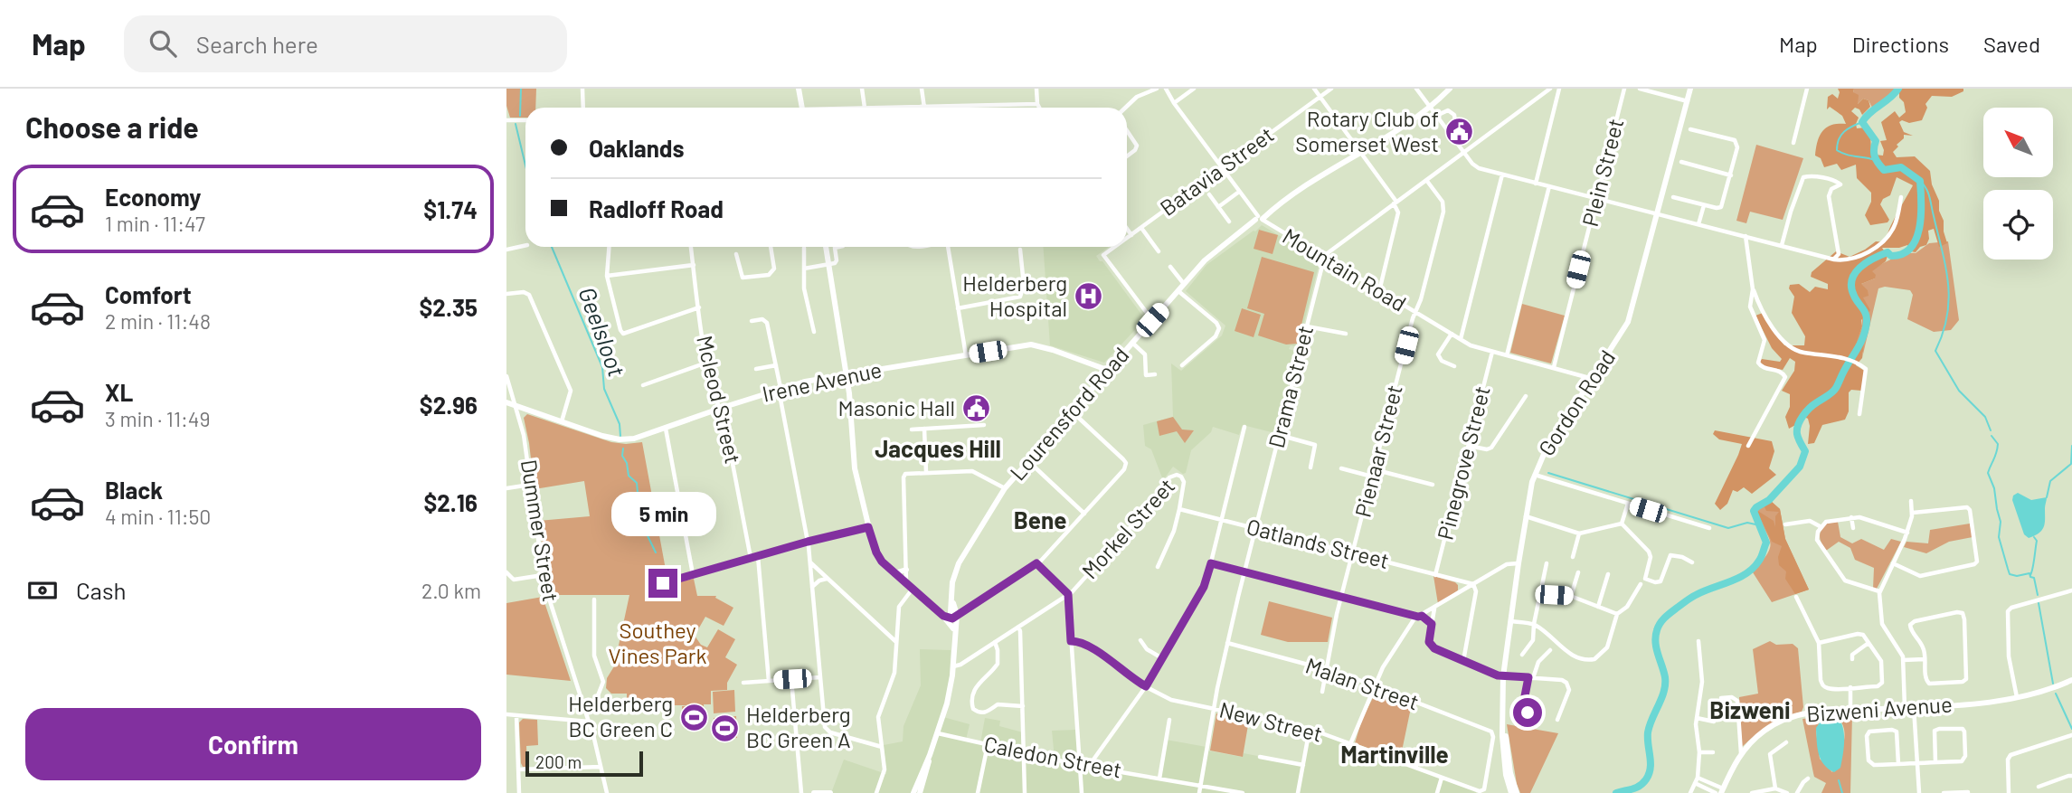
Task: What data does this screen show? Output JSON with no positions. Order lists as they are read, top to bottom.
{
  "streets": {
    "street": [
      "Batavia Street",
      "Plein Street",
      "Mountain Road",
      "Irene Avenue",
      "Drama Street",
      "Mcleod Street",
      "Gordon Road",
      "Lourensford Road",
      "Pienaar Street",
      "Pinegrove Street",
      "Morkel Street",
      "Dummer Street",
      "Oatlands Street",
      "Malan Street",
      "Bizweni Avenue",
      "New Street",
      "Caledon Street"
    ]
  },
  "crossings": [
    ["Batavia Street", "Mountain Road"],
    ["Batavia Street", "Lourensford Road"],
    ["Plein Street", "Mountain Road"],
    ["Mountain Road", "Drama Street"],
    ["Mountain Road", "Gordon Road"],
    ["Mountain Road", "Lourensford Road"],
    ["Mountain Road", "Pienaar Street"],
    ["Mountain Road", "Pinegrove Street"],
    ["Irene Avenue", "Mcleod Street"],
    ["Irene Avenue", "Lourensford Road"],
    ["Irene Avenue", "Dummer Street"],
    ["Drama Street", "Oatlands Street"],
    ["Drama Street", "Malan Street"],
    ["Drama Street", "New Street"],
    ["Drama Street", "Caledon Street"],
    ["Lourensford Road", "Morkel Street"],
    ["Lourensford Road", "Caledon Street"],
    ["Pienaar Street", "Oatlands Street"],
    ["Pienaar Street", "Malan Street"],
    ["Pinegrove Street", "Oatlands Street"],
    ["Morkel Street", "Oatlands Street"],
    ["Malan Street", "New Street"]
  ],
  "districts": [
    "Jacques Hill",
    "Bene",
    "Bizweni",
    "Martinville"
  ],
  "water": ["Geelsloot"],
  "parks": ["Southey Vines Park"],
  "places": {
    "public building": ["Rotary Club of Somerset West", "Masonic Hall"],
    "hospital": ["Helderberg Hospital"],
    "sports": ["Helderberg BC Green C", "Helderberg BC Green A"]
  },
  "scale_bar": "200 m",
  "north": "top left",
  "page": {
    "header": "Map",
    "search": "Search here",
    "nav": ["Map", "Directions", "Saved"],
    "heading": "Choose a ride",
    "banner": ["Oaklands", "Radloff Road"],
    "list": [
      {
        "name": "Economy",
        "note": "1 min · 11:47",
        "value": "$1.74"
      },
      {
        "name": "Comfort",
        "note": "2 min · 11:48",
        "value": "$2.35"
      },
      {
        "name": "XL",
        "note": "3 min · 11:49",
        "value": "$2.96"
      },
      {
        "name": "Black",
        "note": "4 min · 11:50",
        "value": "$2.16"
      }
    ],
    "bubble": "5 min",
    "pay": ["Cash", "2.0 km"],
    "buttons": "Confirm",
    "scale": "200 m"
  }
}
